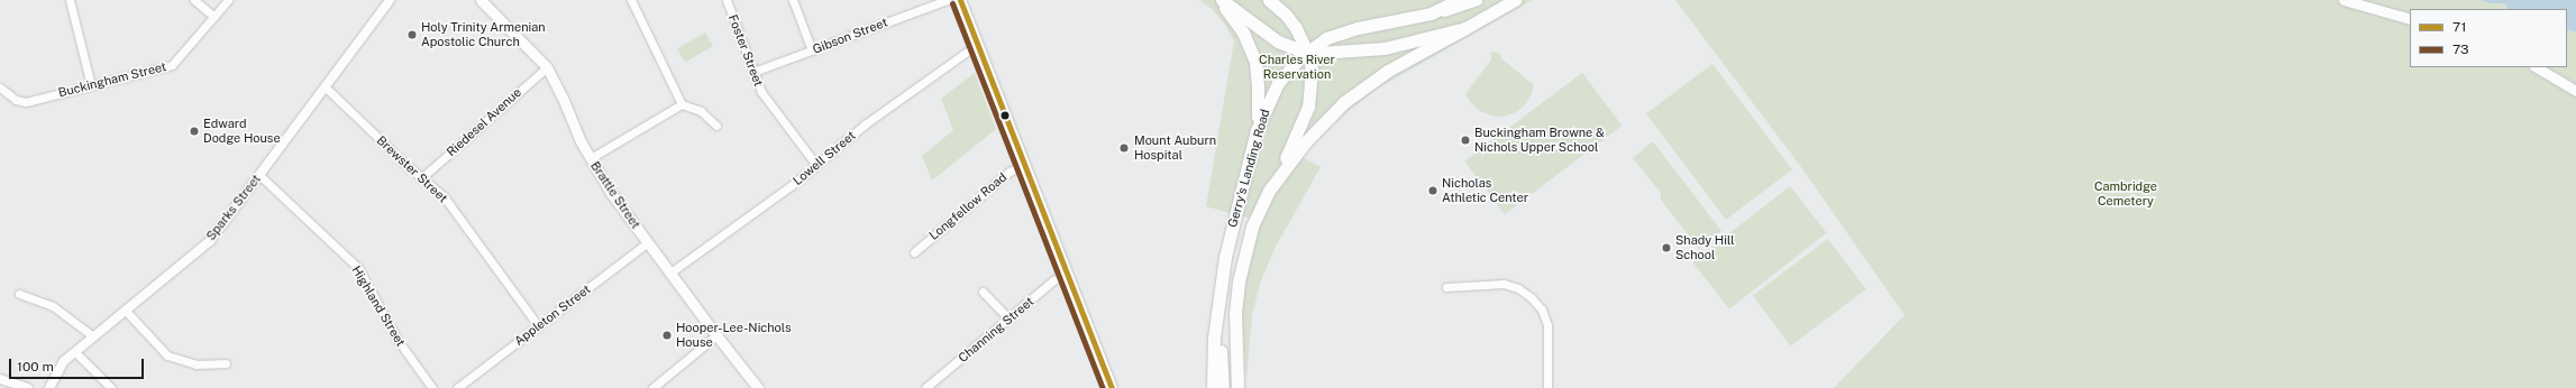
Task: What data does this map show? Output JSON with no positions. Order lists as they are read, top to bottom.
{
  "streets": {
    "highway": ["Gerry's Landing Road"],
    "main road": ["Brattle Street"],
    "street": [
      "Gibson Street",
      "Foster Street",
      "Buckingham Street",
      "Riedesel Avenue",
      "Lowell Street",
      "Brewster Street",
      "Longfellow Road",
      "Sparks Street",
      "Highland Street",
      "Appleton Street",
      "Channing Street"
    ]
  },
  "crossings": [
    ["Gibson Street", "Foster Street"],
    ["Foster Street", "Lowell Street"],
    ["Riedesel Avenue", "Brewster Street"],
    ["Riedesel Avenue", "Brattle Street"],
    ["Lowell Street", "Brattle Street"],
    ["Brewster Street", "Sparks Street"],
    ["Brewster Street", "Appleton Street"],
    ["Brattle Street", "Appleton Street"],
    ["Sparks Street", "Highland Street"]
  ],
  "parks": ["Charles River Reservation", "Cambridge Cemetery"],
  "places": [
    "Holy Trinity Armenian Apostolic Church",
    "Edward Dodge House",
    "Buckingham Browne & Nichols Upper School",
    "Mount Auburn Hospital",
    "Nicholas Athletic Center",
    "Shady Hill School",
    "Hooper-Lee-Nichols House"
  ],
  "lines": ["transit line 71", "transit line 73"],
  "legend": ["71", "73"],
  "scale_bar": "100 m"
}
